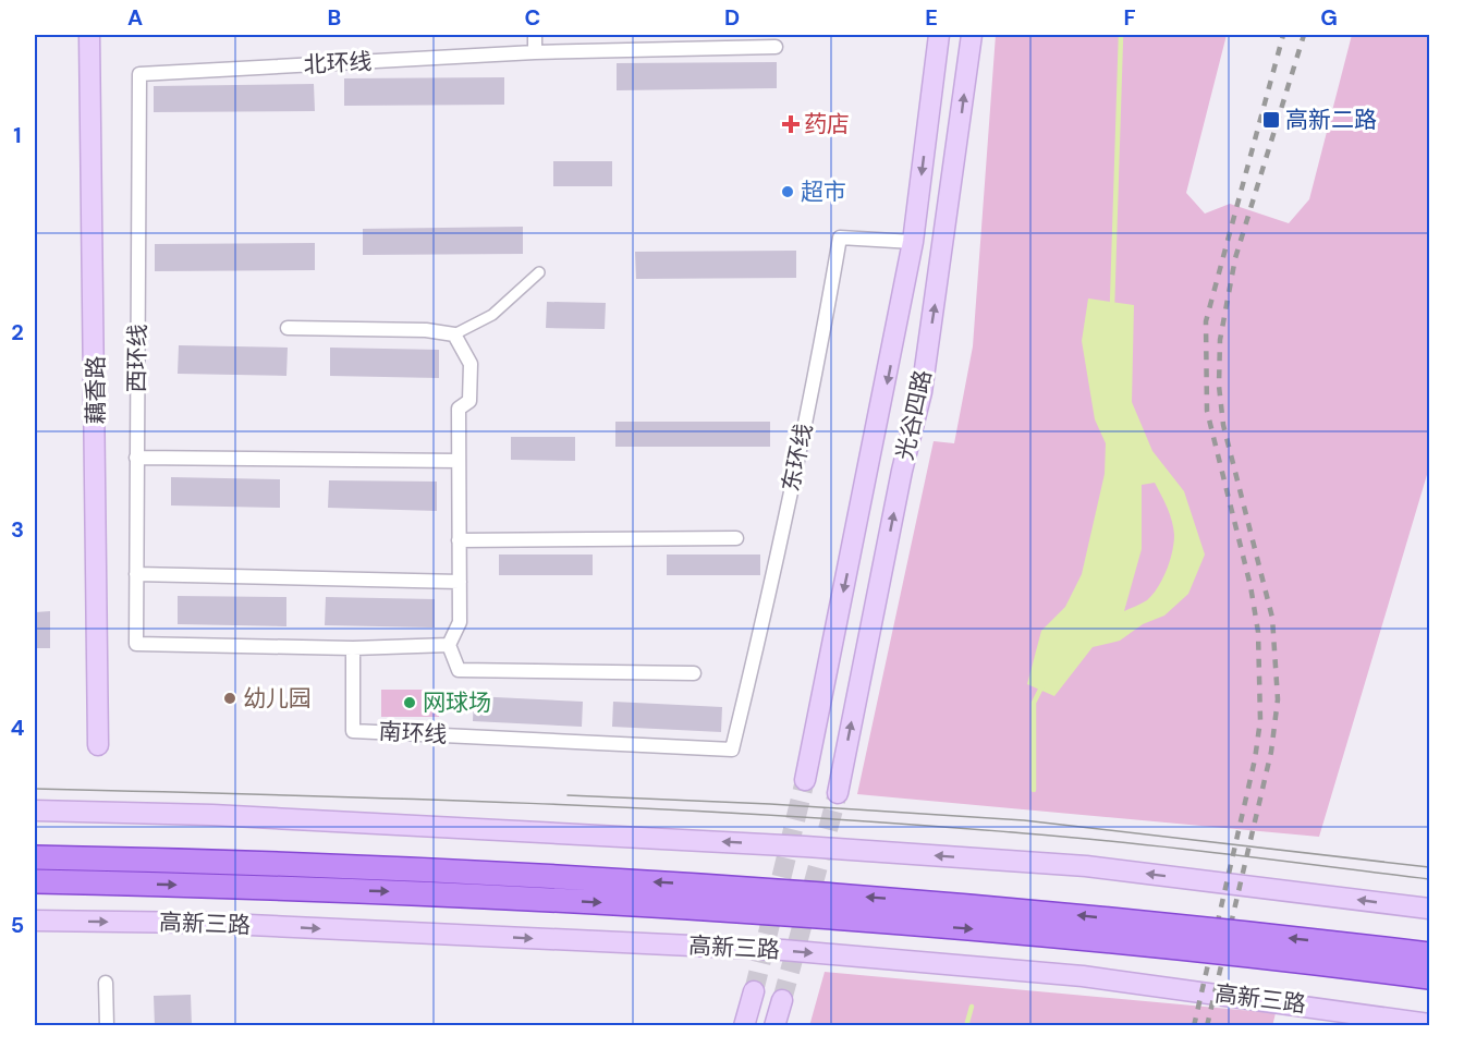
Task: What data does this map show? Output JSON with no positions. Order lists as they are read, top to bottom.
{
  "streets": {
    "highway": ["高新三路"],
    "main road": ["藕香路", "光谷四路"],
    "street": [
      "北环线",
      "西环线",
      "东环线",
      "南环线"
    ]
  },
  "crossings": [
    ["北环线", "西环线"],
    ["西环线", "南环线"],
    ["光谷四路", "东环线"],
    ["东环线", "南环线"]
  ],
  "places": {
    "transit": ["高新二路"],
    "health": ["药店"],
    "other": ["超市", "幼儿园", "网球场"]
  },
  "grid": {
    "columns": [
      "A",
      "B",
      "C",
      "D",
      "E",
      "F",
      "G"
    ],
    "rows": [
      "1",
      "2",
      "3",
      "4",
      "5"
    ]
  }
}
